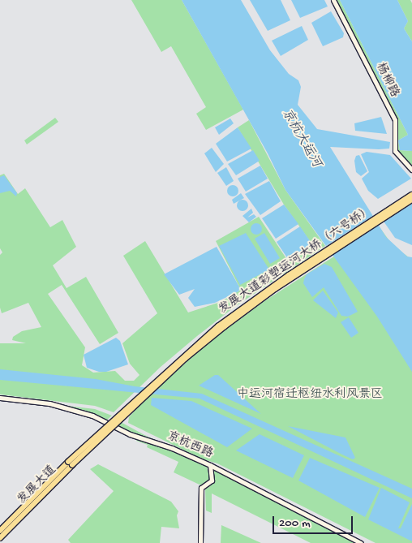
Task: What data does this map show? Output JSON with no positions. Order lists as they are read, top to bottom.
{
  "streets": {
    "main road": ["发展大道彩塑运河大桥（六号桥）", "发展大道"],
    "street": ["杨柳路", "京杭西路"]
  },
  "crossings": [
    ["发展大道彩塑运河大桥（六号桥）", "发展大道"]
  ],
  "water": ["京杭大运河"],
  "parks": ["中运河宿迁枢纽水利风景区"],
  "scale_bar": "200 m"
}
